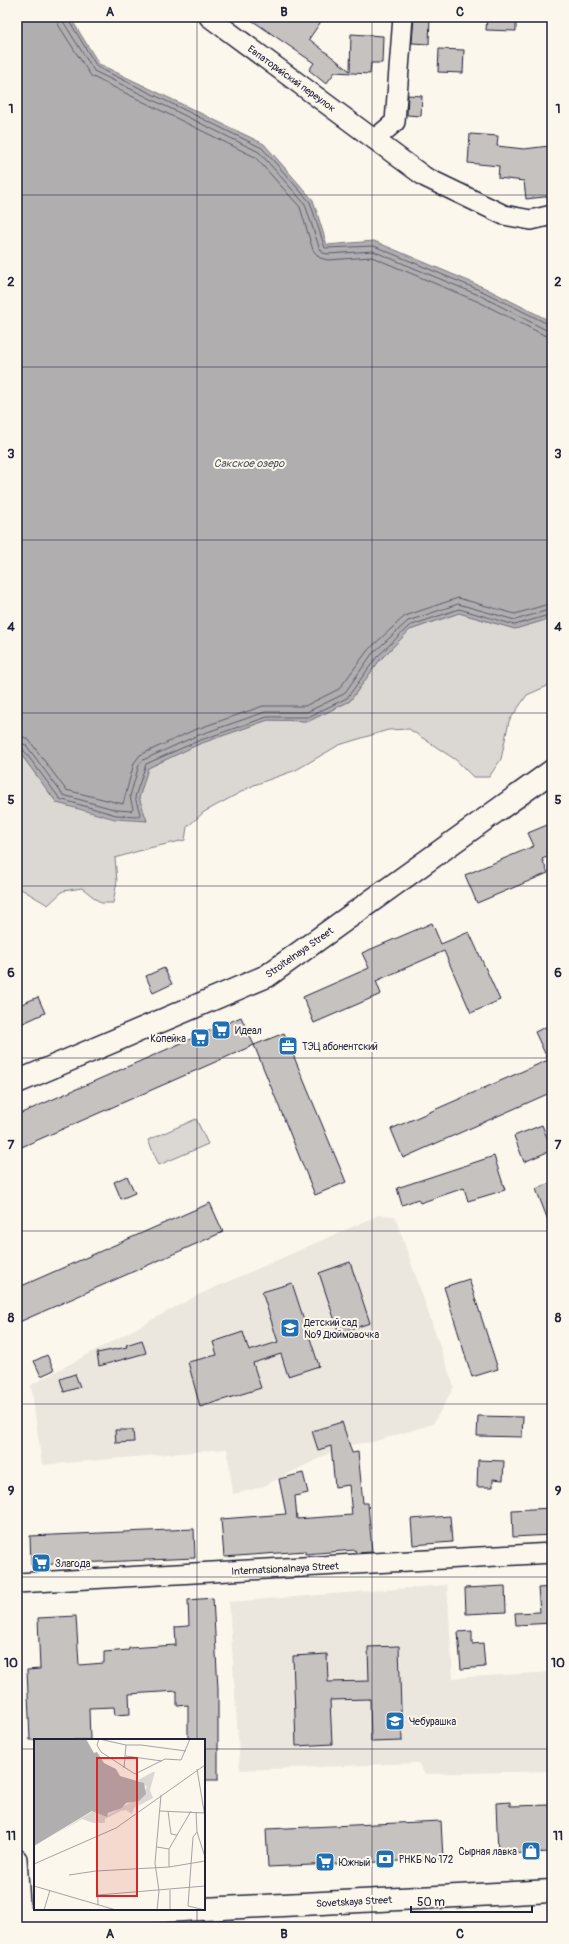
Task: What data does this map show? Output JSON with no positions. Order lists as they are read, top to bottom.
{
  "streets": {
    "street": [
      "Евпаторийский переулок",
      "Stroitelnaya Street",
      "Internatsionalnaya Street",
      "Sovetskaya Street"
    ]
  },
  "water": ["Сакское озеро"],
  "places": {
    "supermarket": [
      "Идеал",
      "Копейка",
      "Злагода",
      "Южный"
    ],
    "office": ["ТЭЦ абонентский"],
    "school or university": ["Детский сад №9 Дюймовочка", "Чебурашка"],
    "shop": ["Сырная лавка"],
    "bank": ["РНКБ № 172"]
  },
  "scale_bar": "50 m",
  "grid": {
    "columns": ["A", "B", "C"],
    "rows": [
      "1",
      "2",
      "3",
      "4",
      "5",
      "6",
      "7",
      "8",
      "9",
      "10",
      "11"
    ]
  }
}
